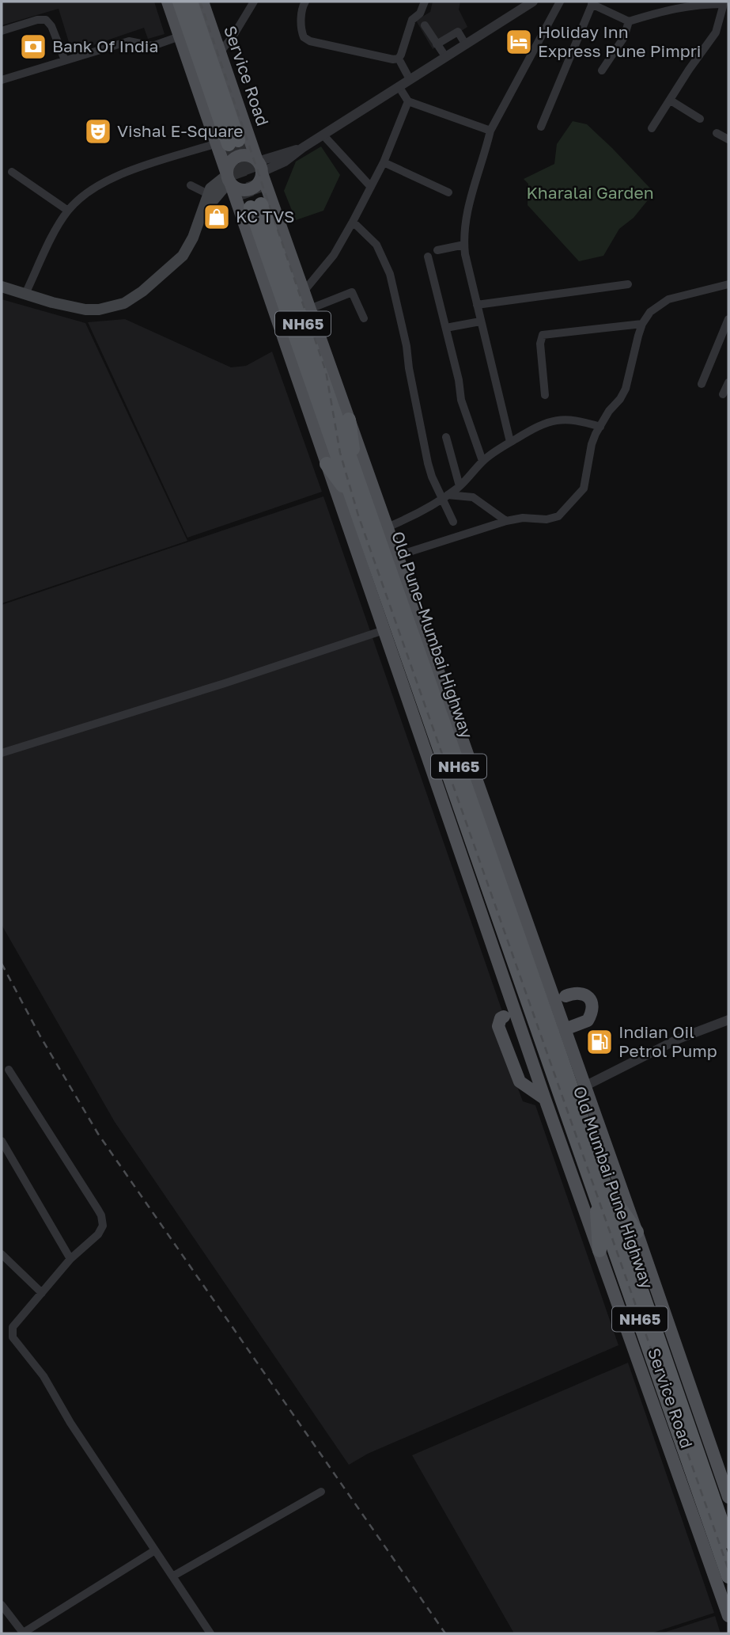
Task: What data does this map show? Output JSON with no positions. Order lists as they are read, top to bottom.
{
  "streets": {
    "highway": ["NH65", "Old Pune–Mumbai Highway", "Old Mumbai Pune Highway"],
    "main road": ["Service Road"]
  },
  "crossings": [
    ["NH65", "Old Pune–Mumbai Highway"],
    ["Old Pune–Mumbai Highway", "Old Mumbai Pune Highway"]
  ],
  "parks": ["Kharalai Garden"],
  "places": {
    "hotel": ["Holiday Inn Express Pune Pimpri"],
    "bank": ["Bank Of India"],
    "theatre": ["Vishal E-Square"],
    "shop": ["KC TVS"],
    "fuel station": ["Indian Oil Petrol Pump"]
  }
}
